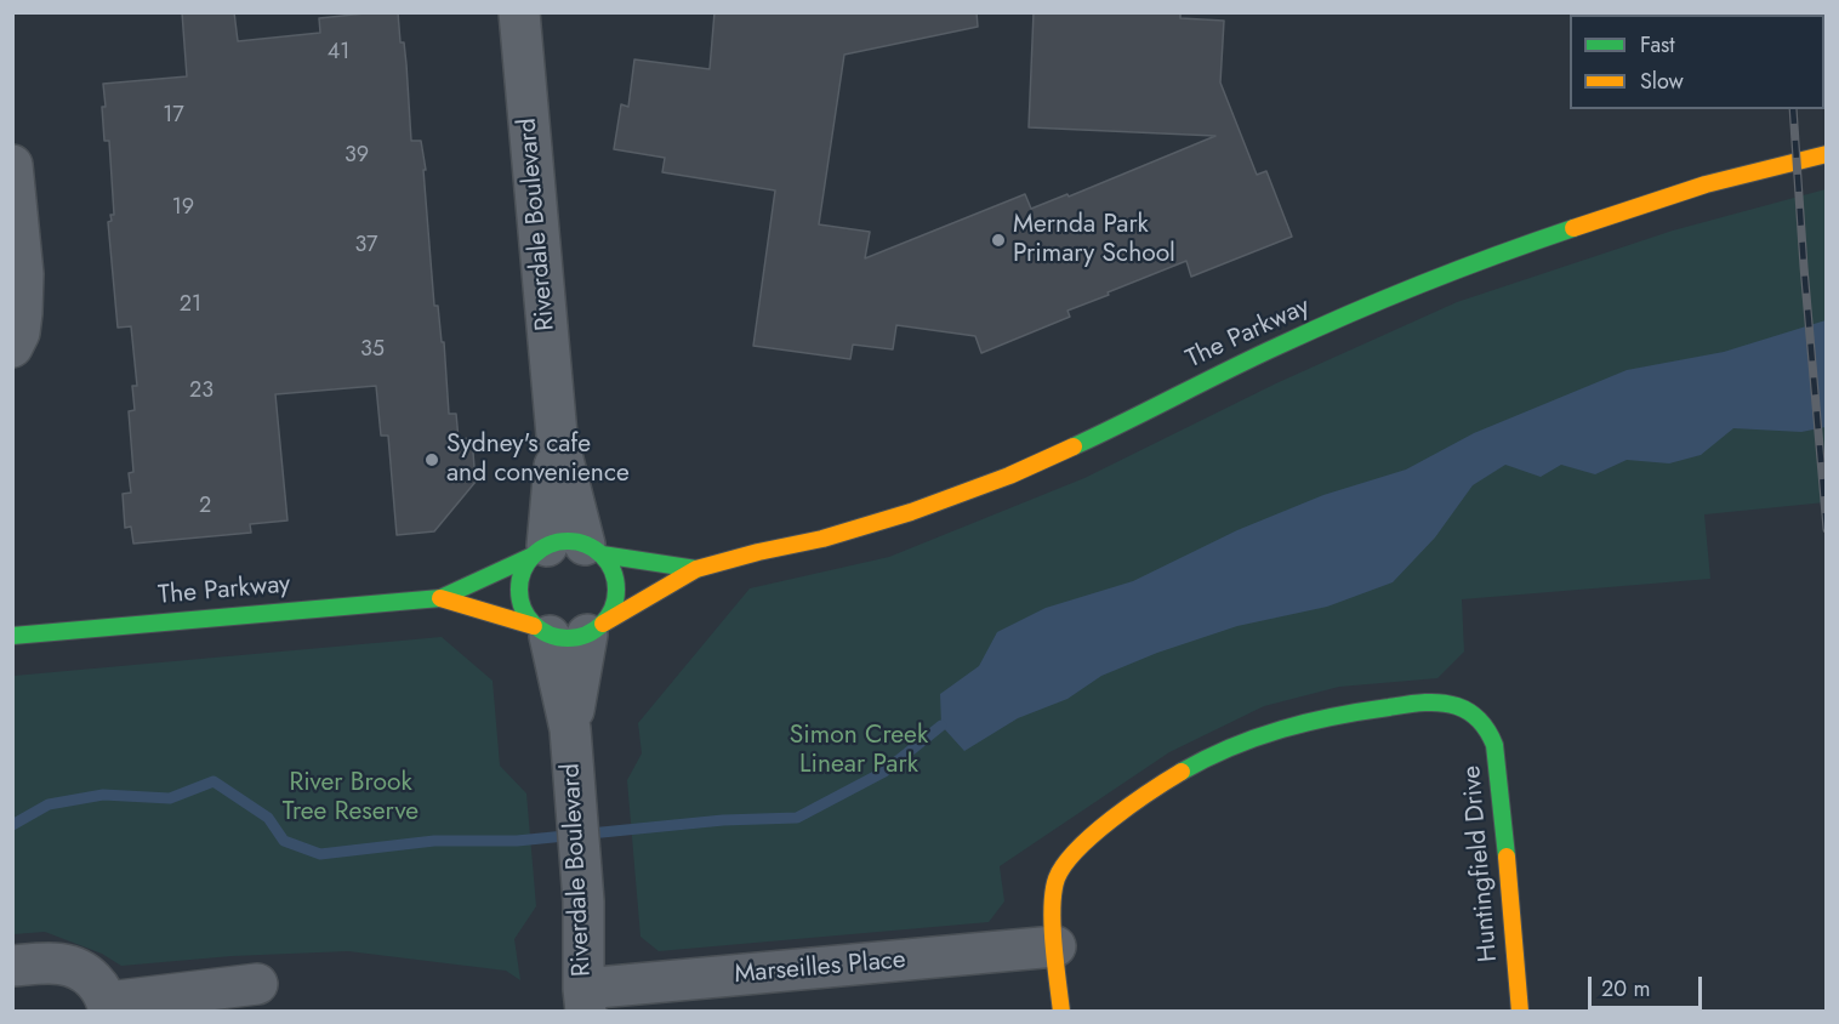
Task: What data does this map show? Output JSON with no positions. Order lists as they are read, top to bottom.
{
  "streets": {
    "street": [
      "Riverdale Boulevard",
      "The Parkway",
      "Huntingfield Drive",
      "Marseilles Place"
    ]
  },
  "crossings": [
    ["Riverdale Boulevard", "The Parkway"],
    ["Riverdale Boulevard", "Marseilles Place"],
    ["Huntingfield Drive", "Marseilles Place"]
  ],
  "parks": ["Simon Creek Linear Park", "River Brook Tree Reserve"],
  "places": ["Mernda Park Primary School", "Sydney's cafe and convenience"],
  "house_numbers": [
    "41",
    "17",
    "39",
    "19",
    "37",
    "21",
    "35",
    "23",
    "2"
  ],
  "legend": ["Fast", "Slow"],
  "scale_bar": "20 m"
}
